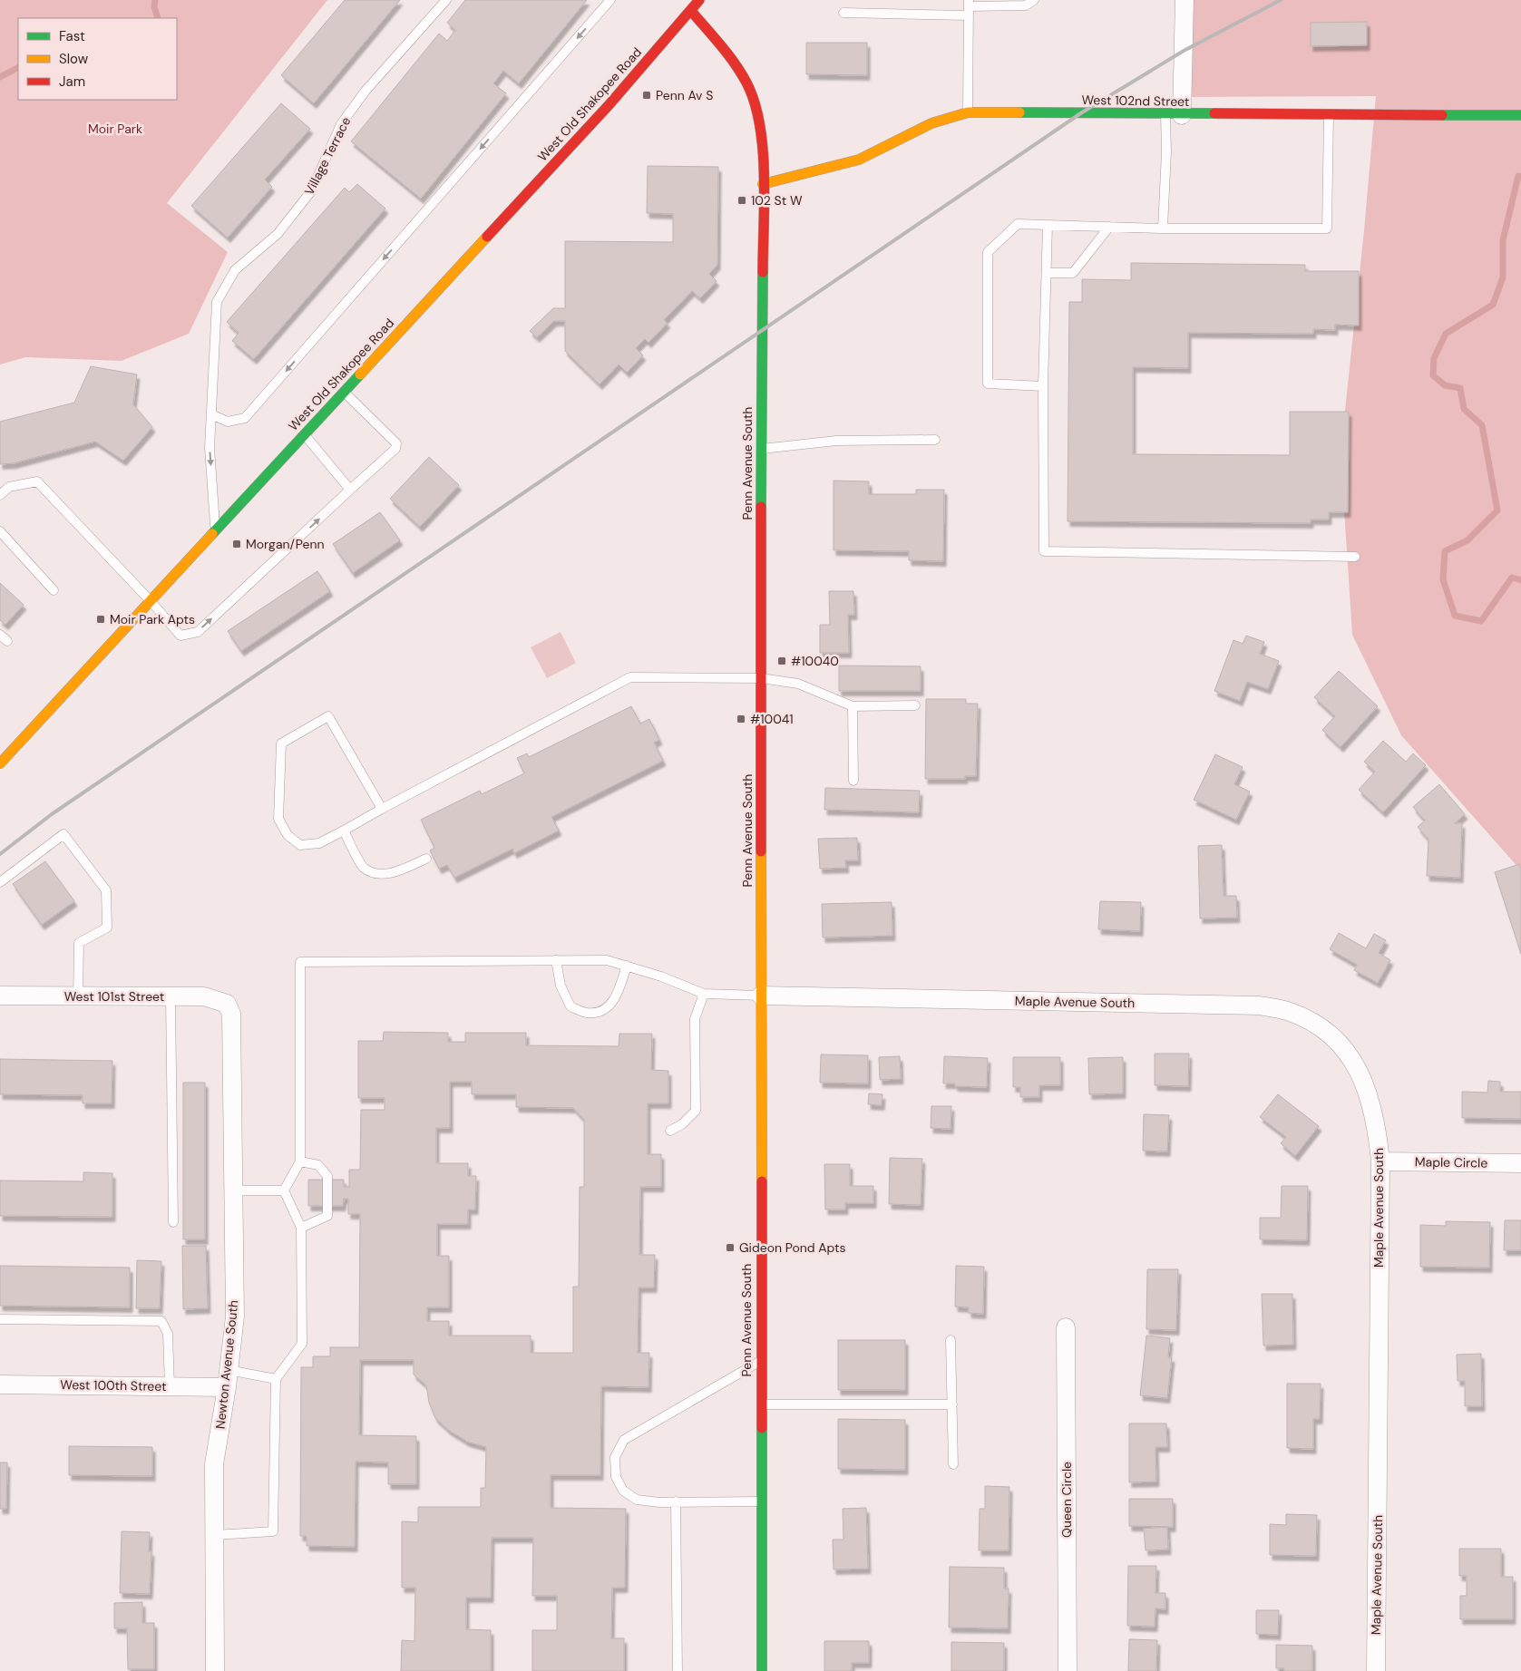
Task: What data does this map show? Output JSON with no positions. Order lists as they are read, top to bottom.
{
  "streets": {
    "main road": ["West 102nd Street", "West Old Shakopee Road", "Penn Avenue South"],
    "street": [
      "West 101st Street",
      "Maple Avenue South",
      "Maple Circle",
      "Newton Avenue South",
      "West 100th Street",
      "Queen Circle"
    ],
    "lane": ["Village Terrace"]
  },
  "crossings": [
    ["West 102nd Street", "Penn Avenue South"],
    ["West Old Shakopee Road", "Village Terrace"],
    ["West Old Shakopee Road", "Penn Avenue South"],
    ["Penn Avenue South", "Maple Avenue South"],
    ["West 101st Street", "Newton Avenue South"],
    ["Maple Avenue South", "Maple Circle"],
    ["Newton Avenue South", "West 100th Street"]
  ],
  "parks": ["Moir Park"],
  "places": {
    "transit": [
      "Penn Av S",
      "102 St W",
      "Morgan/Penn",
      "Moir Park Apts",
      "#10040",
      "#10041",
      "Gideon Pond Apts"
    ]
  },
  "legend": ["Fast", "Slow", "Jam"]
}
